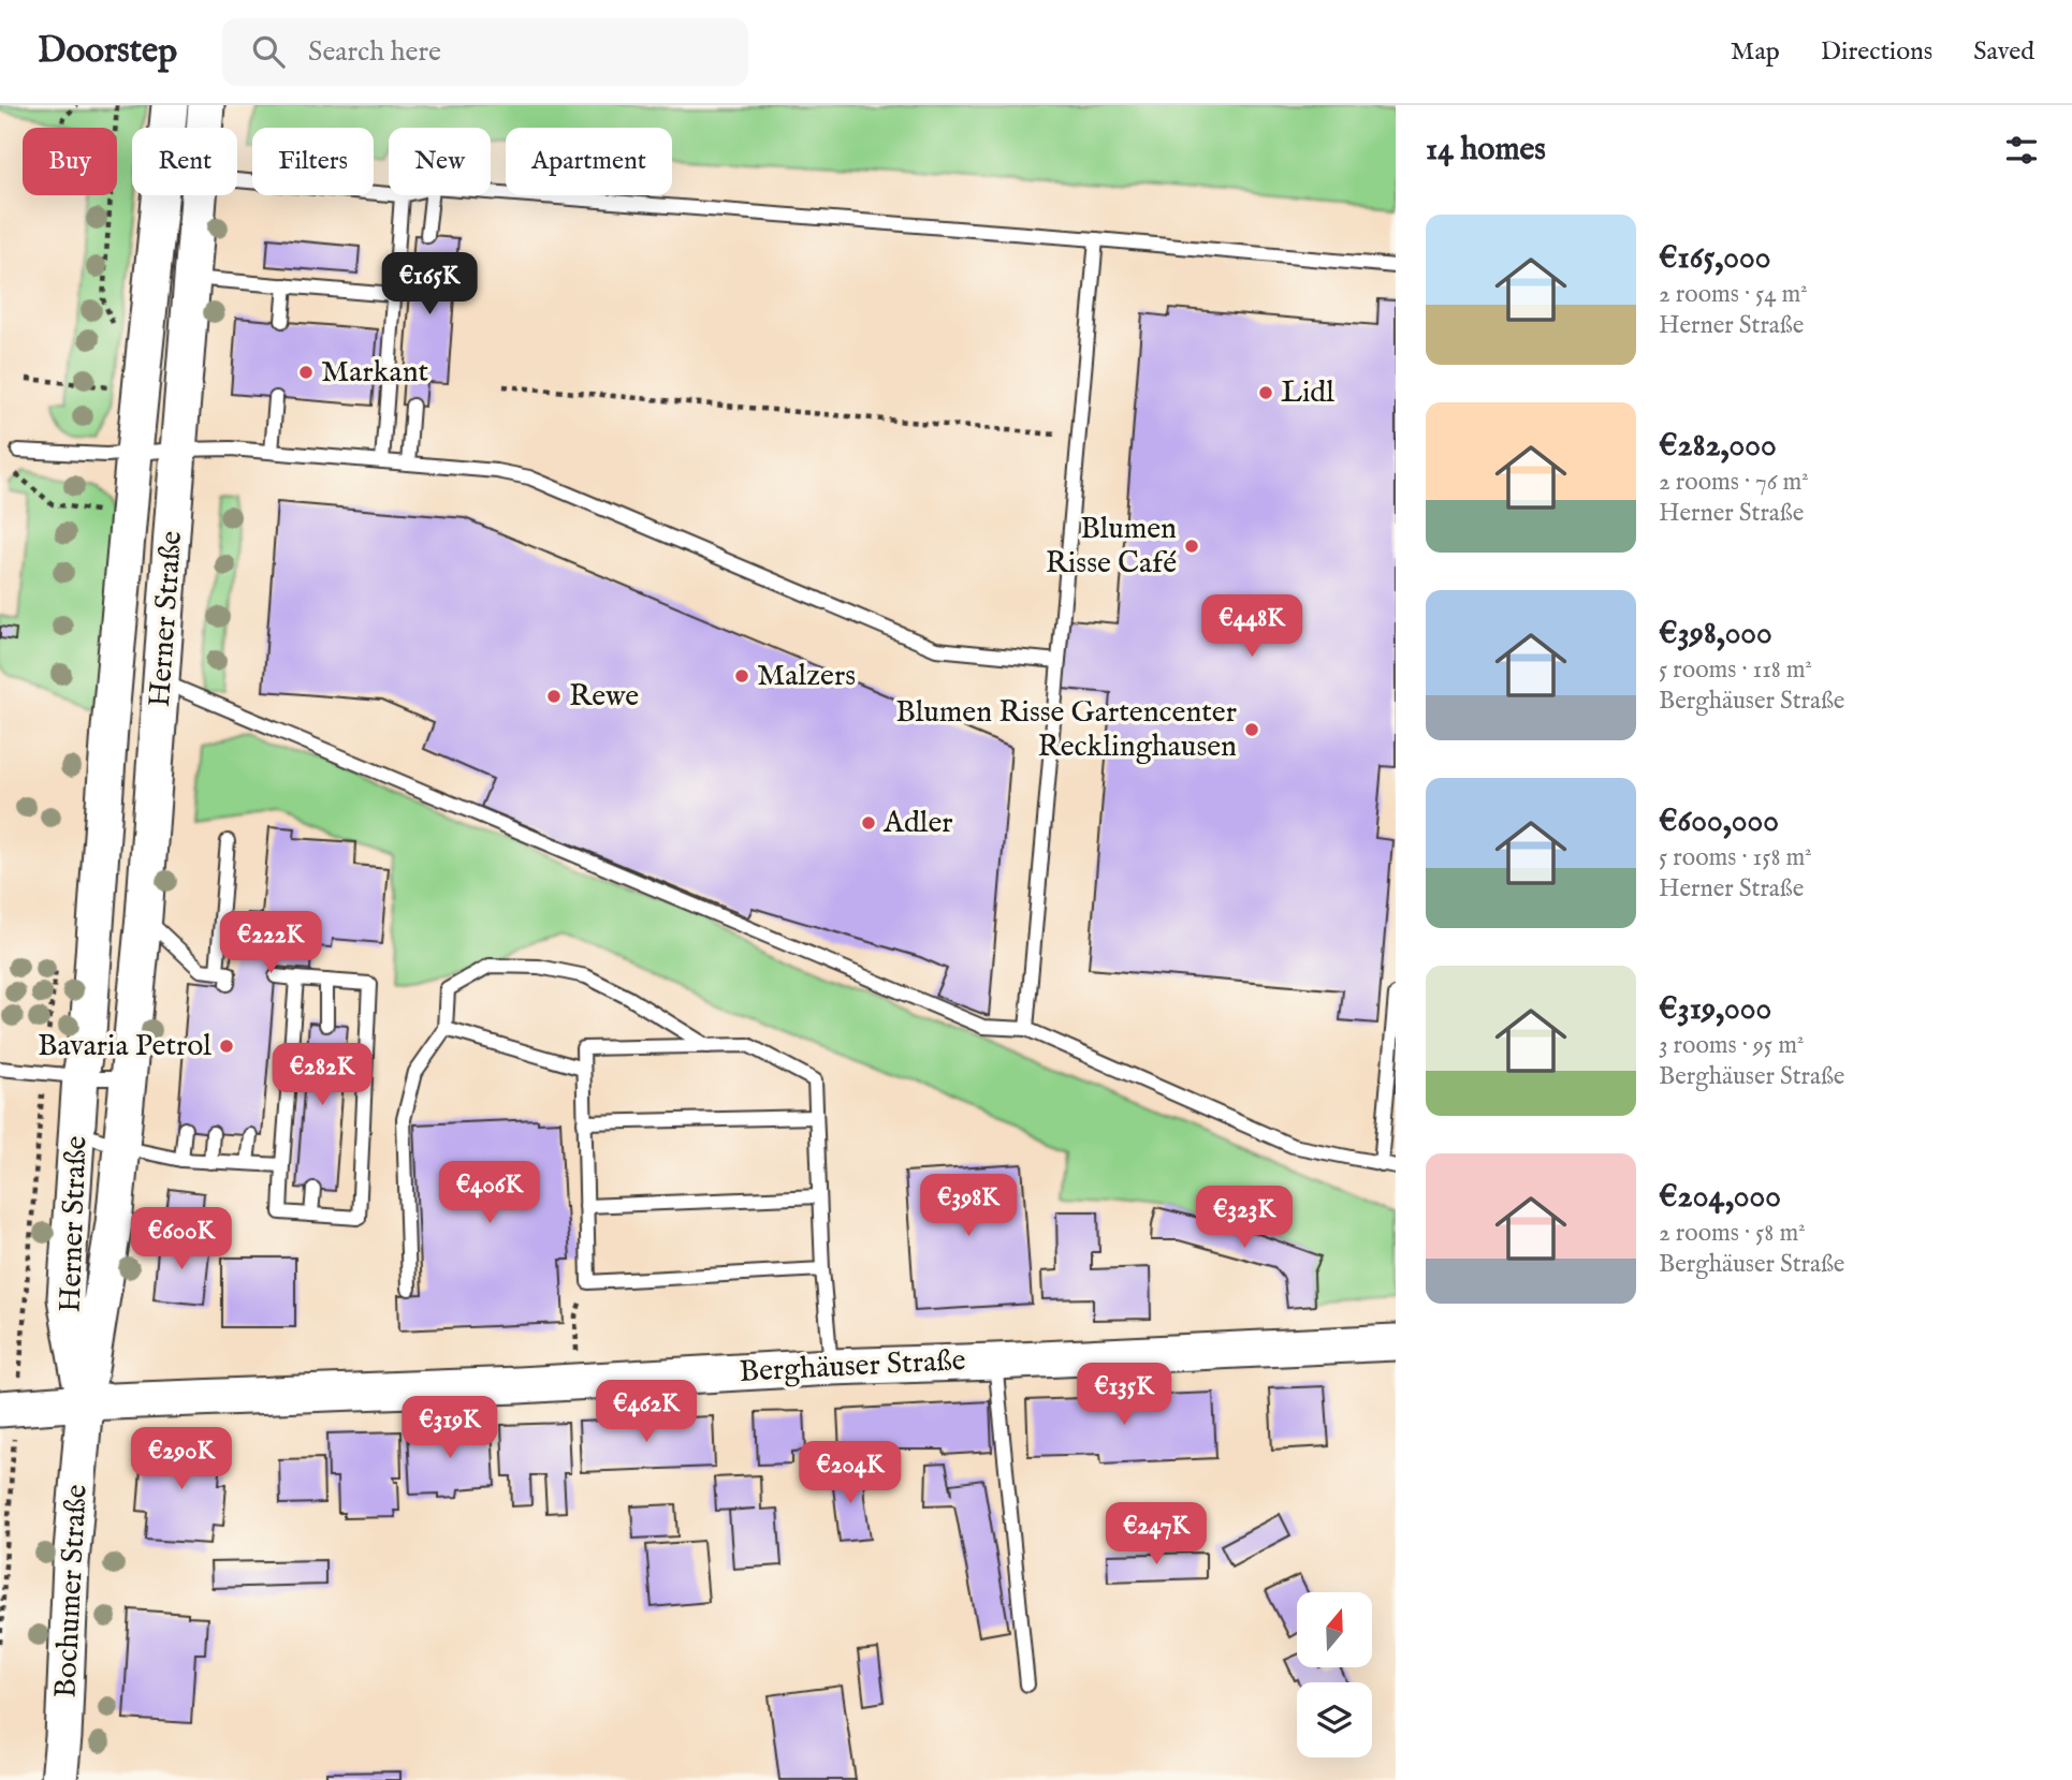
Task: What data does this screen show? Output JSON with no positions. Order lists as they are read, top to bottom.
{
  "streets": {
    "main road": ["Herner Straße", "Berghäuser Straße", "Bochumer Straße"]
  },
  "crossings": [
    ["Herner Straße", "Berghäuser Straße"],
    ["Herner Straße", "Bochumer Straße"],
    ["Berghäuser Straße", "Bochumer Straße"]
  ],
  "places": [
    "Markant",
    "Lidl",
    "Blumen Risse Café",
    "Malzers",
    "Rewe",
    "Blumen Risse Gartencenter Recklinghausen",
    "Adler",
    "Bavaria Petrol"
  ],
  "north": "top",
  "page": {
    "header": "Doorstep",
    "search": "Search here",
    "nav": ["Map", "Directions", "Saved"],
    "heading": "14 homes",
    "chip": [
      "Buy",
      "Rent",
      "Filters",
      "New",
      "Apartment"
    ],
    "list": [
      {
        "name": "€165,000",
        "note": "2 rooms · 54 m² · Herner Straße"
      },
      {
        "name": "€282,000",
        "note": "2 rooms · 76 m² · Herner Straße"
      },
      {
        "name": "€398,000",
        "note": "5 rooms · 118 m² · Berghäuser Straße"
      },
      {
        "name": "€600,000",
        "note": "5 rooms · 158 m² · Herner Straße"
      },
      {
        "name": "€319,000",
        "note": "3 rooms · 95 m² · Berghäuser Straße"
      },
      {
        "name": "€204,000",
        "note": "2 rooms · 58 m² · Berghäuser Straße"
      }
    ],
    "price": [
      "€165K",
      "€448K",
      "€222K",
      "€282K",
      "€406K",
      "€398K",
      "€323K",
      "€600K",
      "€135K",
      "€462K",
      "€319K",
      "€290K",
      "€204K",
      "€247K"
    ]
  }
}
